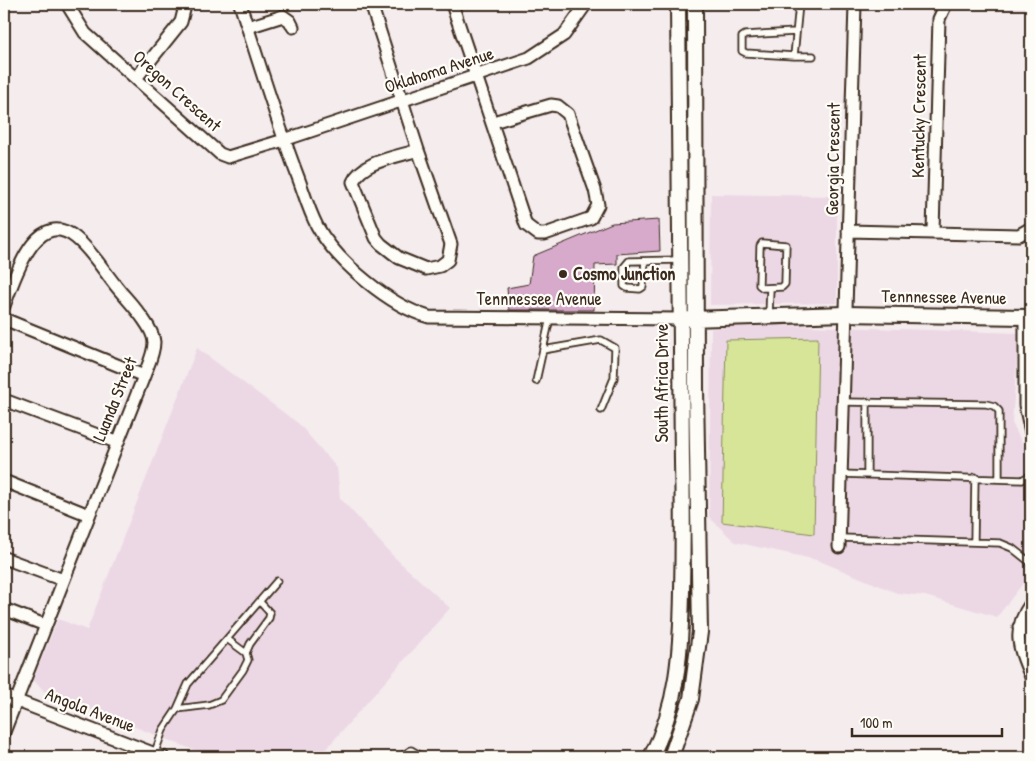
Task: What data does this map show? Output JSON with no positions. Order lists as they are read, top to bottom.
{
  "streets": {
    "street": [
      "Oklahoma Avenue",
      "Oregon Crescent",
      "Kentucky Crescent",
      "Georgia Crescent",
      "Tennnessee Avenue",
      "South Africa Drive",
      "Luanda Street",
      "Angola Avenue"
    ]
  },
  "crossings": [
    ["Oklahoma Avenue", "Oregon Crescent"],
    ["Oklahoma Avenue", "Tennnessee Avenue"],
    ["Oregon Crescent", "Tennnessee Avenue"],
    ["Georgia Crescent", "Tennnessee Avenue"],
    ["Tennnessee Avenue", "South Africa Drive"],
    ["Luanda Street", "Angola Avenue"]
  ],
  "places": ["Cosmo Junction"],
  "scale_bar": "100 m"
}
